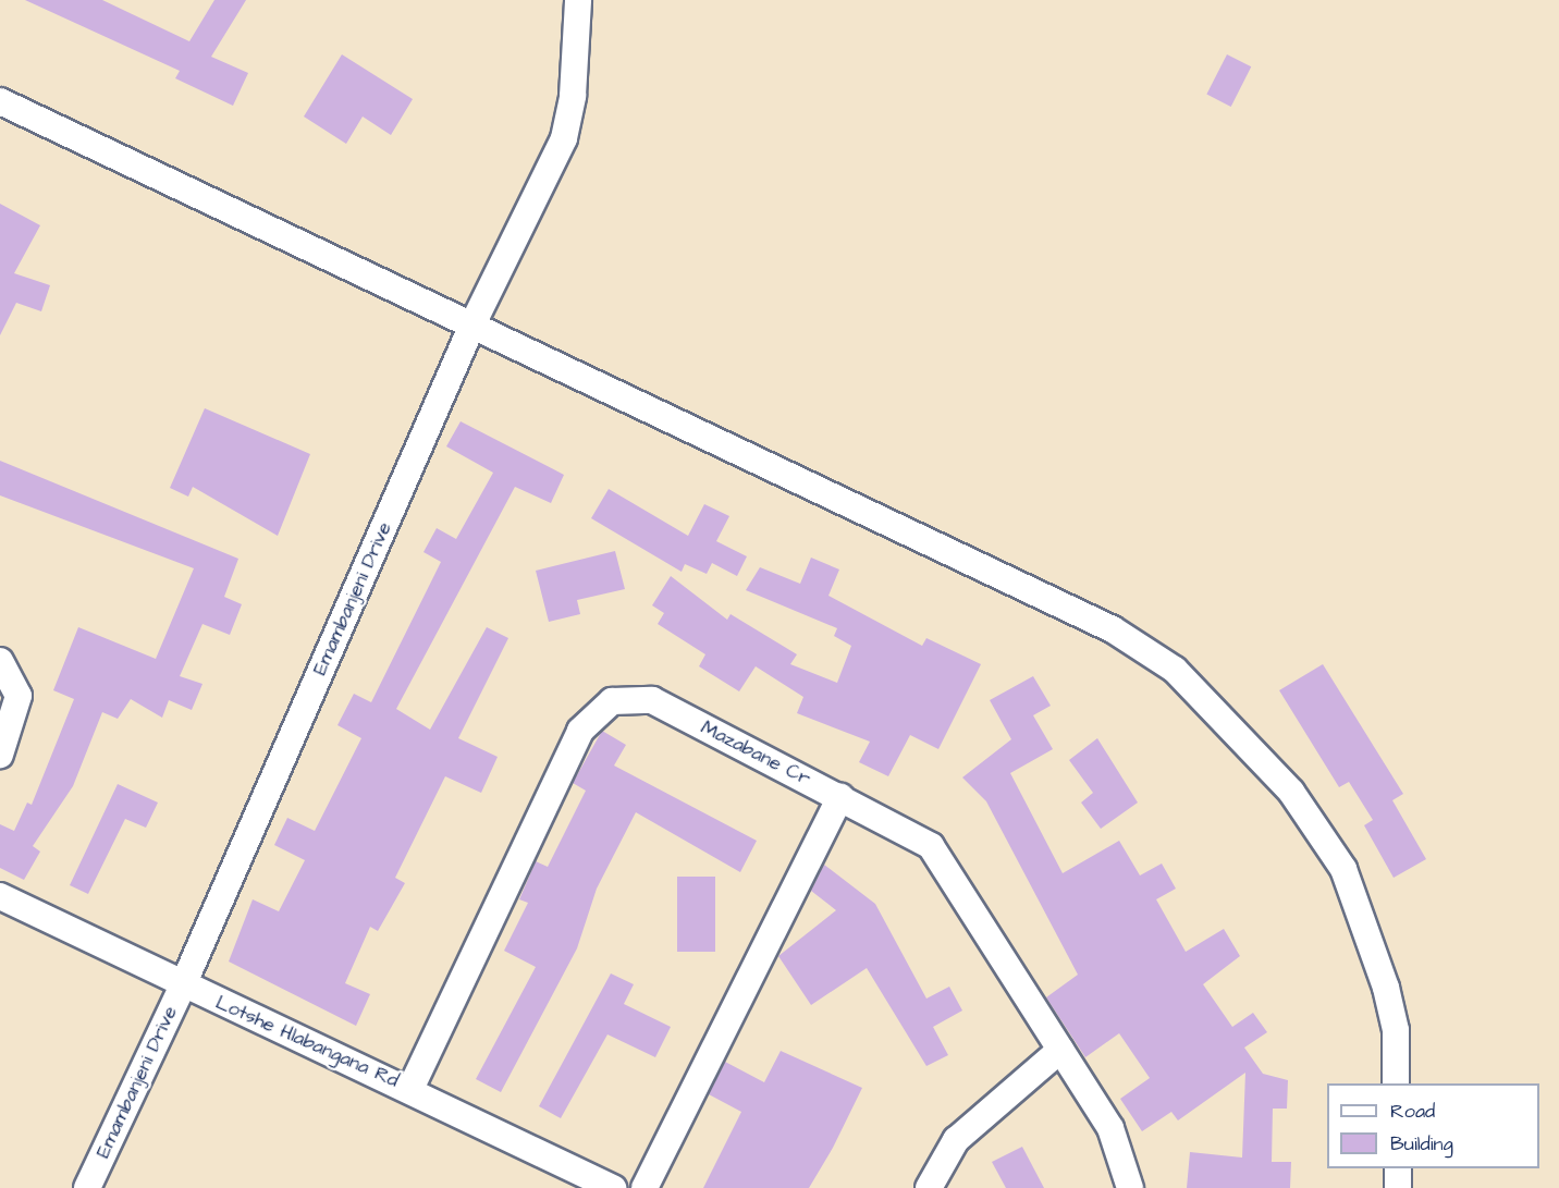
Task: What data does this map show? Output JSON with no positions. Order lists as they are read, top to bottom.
{
  "streets": {
    "street": ["Emambanjeni Drive", "Mazabane Cr", "Lotshe Hlabangana Rd"]
  },
  "crossings": [
    ["Emambanjeni Drive", "Lotshe Hlabangana Rd"],
    ["Mazabane Cr", "Lotshe Hlabangana Rd"]
  ],
  "legend": ["Road", "Building"]
}
